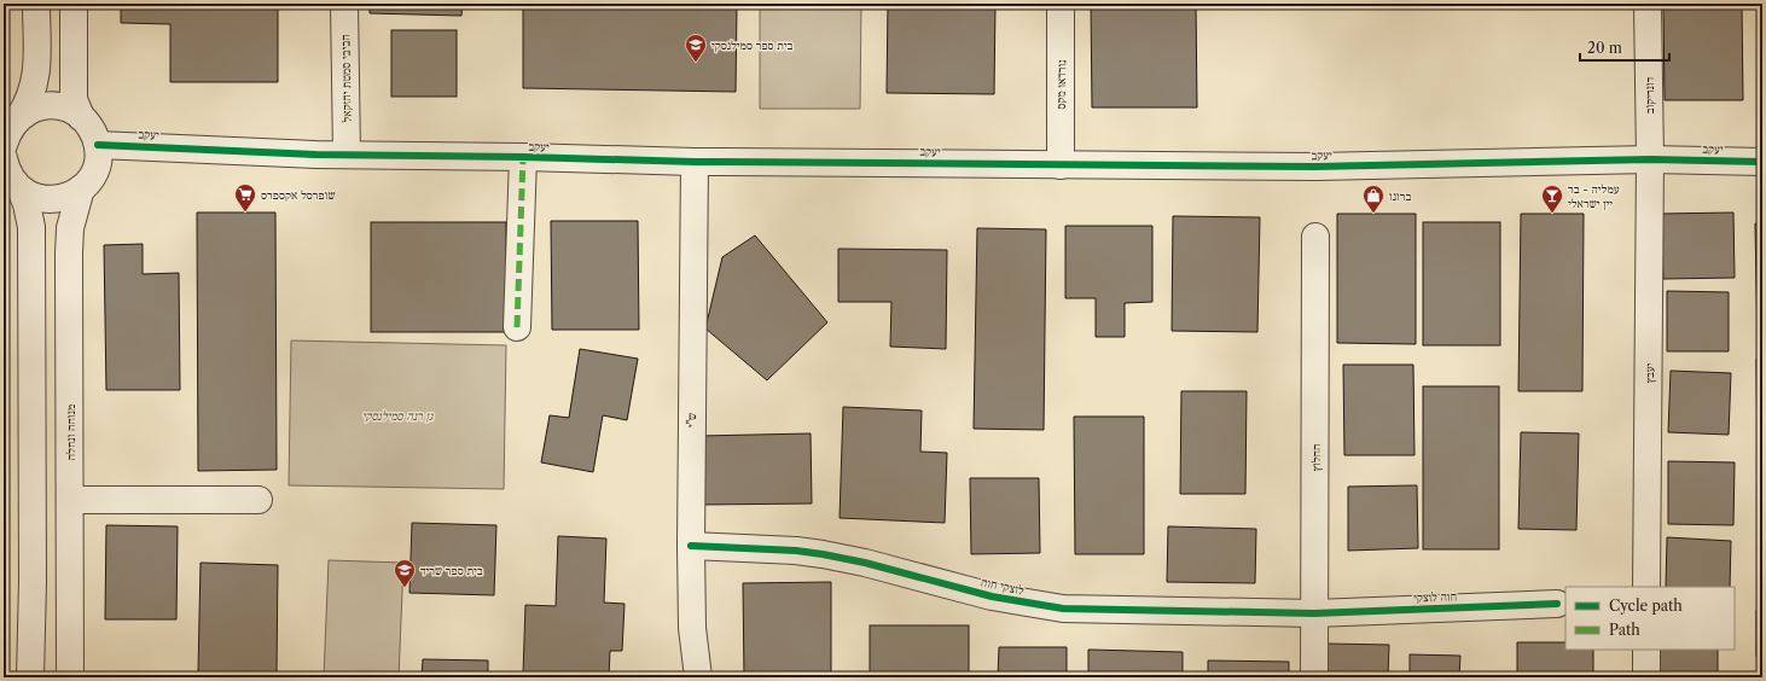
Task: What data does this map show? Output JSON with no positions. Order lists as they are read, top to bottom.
{
  "streets": {
    "street": [
      "חביבי סמטת יחזקאל",
      "נורדאו מקס",
      "דונדיקוב",
      "יעקב",
      "יעבץ",
      "ש\"י",
      "מנוחה ונחלה",
      "החלוץ",
      "לוצקי חוה",
      "חוה לוצקי"
    ]
  },
  "crossings": [
    ["חביבי סמטת יחזקאל", "יעקב"],
    ["נורדאו מקס", "יעקב"],
    ["דונדיקוב", "יעקב"],
    ["דונדיקוב", "יעבץ"],
    ["יעקב", "יעבץ"],
    ["יעקב", "ש\"י"],
    ["ש\"י", "לוצקי חוה"],
    ["החלוץ", "לוצקי חוה"],
    ["החלוץ", "חוה לוצקי"],
    ["לוצקי חוה", "חוה לוצקי"]
  ],
  "parks": ["גן רנה סמילנסקי"],
  "places": {
    "school or university": ["בית ספר סמילנסקי", "בית ספר שריד"],
    "supermarket": ["שופרסל אקספרס"],
    "shop": ["ברונו"],
    "bar": ["עמליה - בר יין ישראלי"]
  },
  "legend": ["Cycle path", "Path"],
  "scale_bar": "20 m"
}
